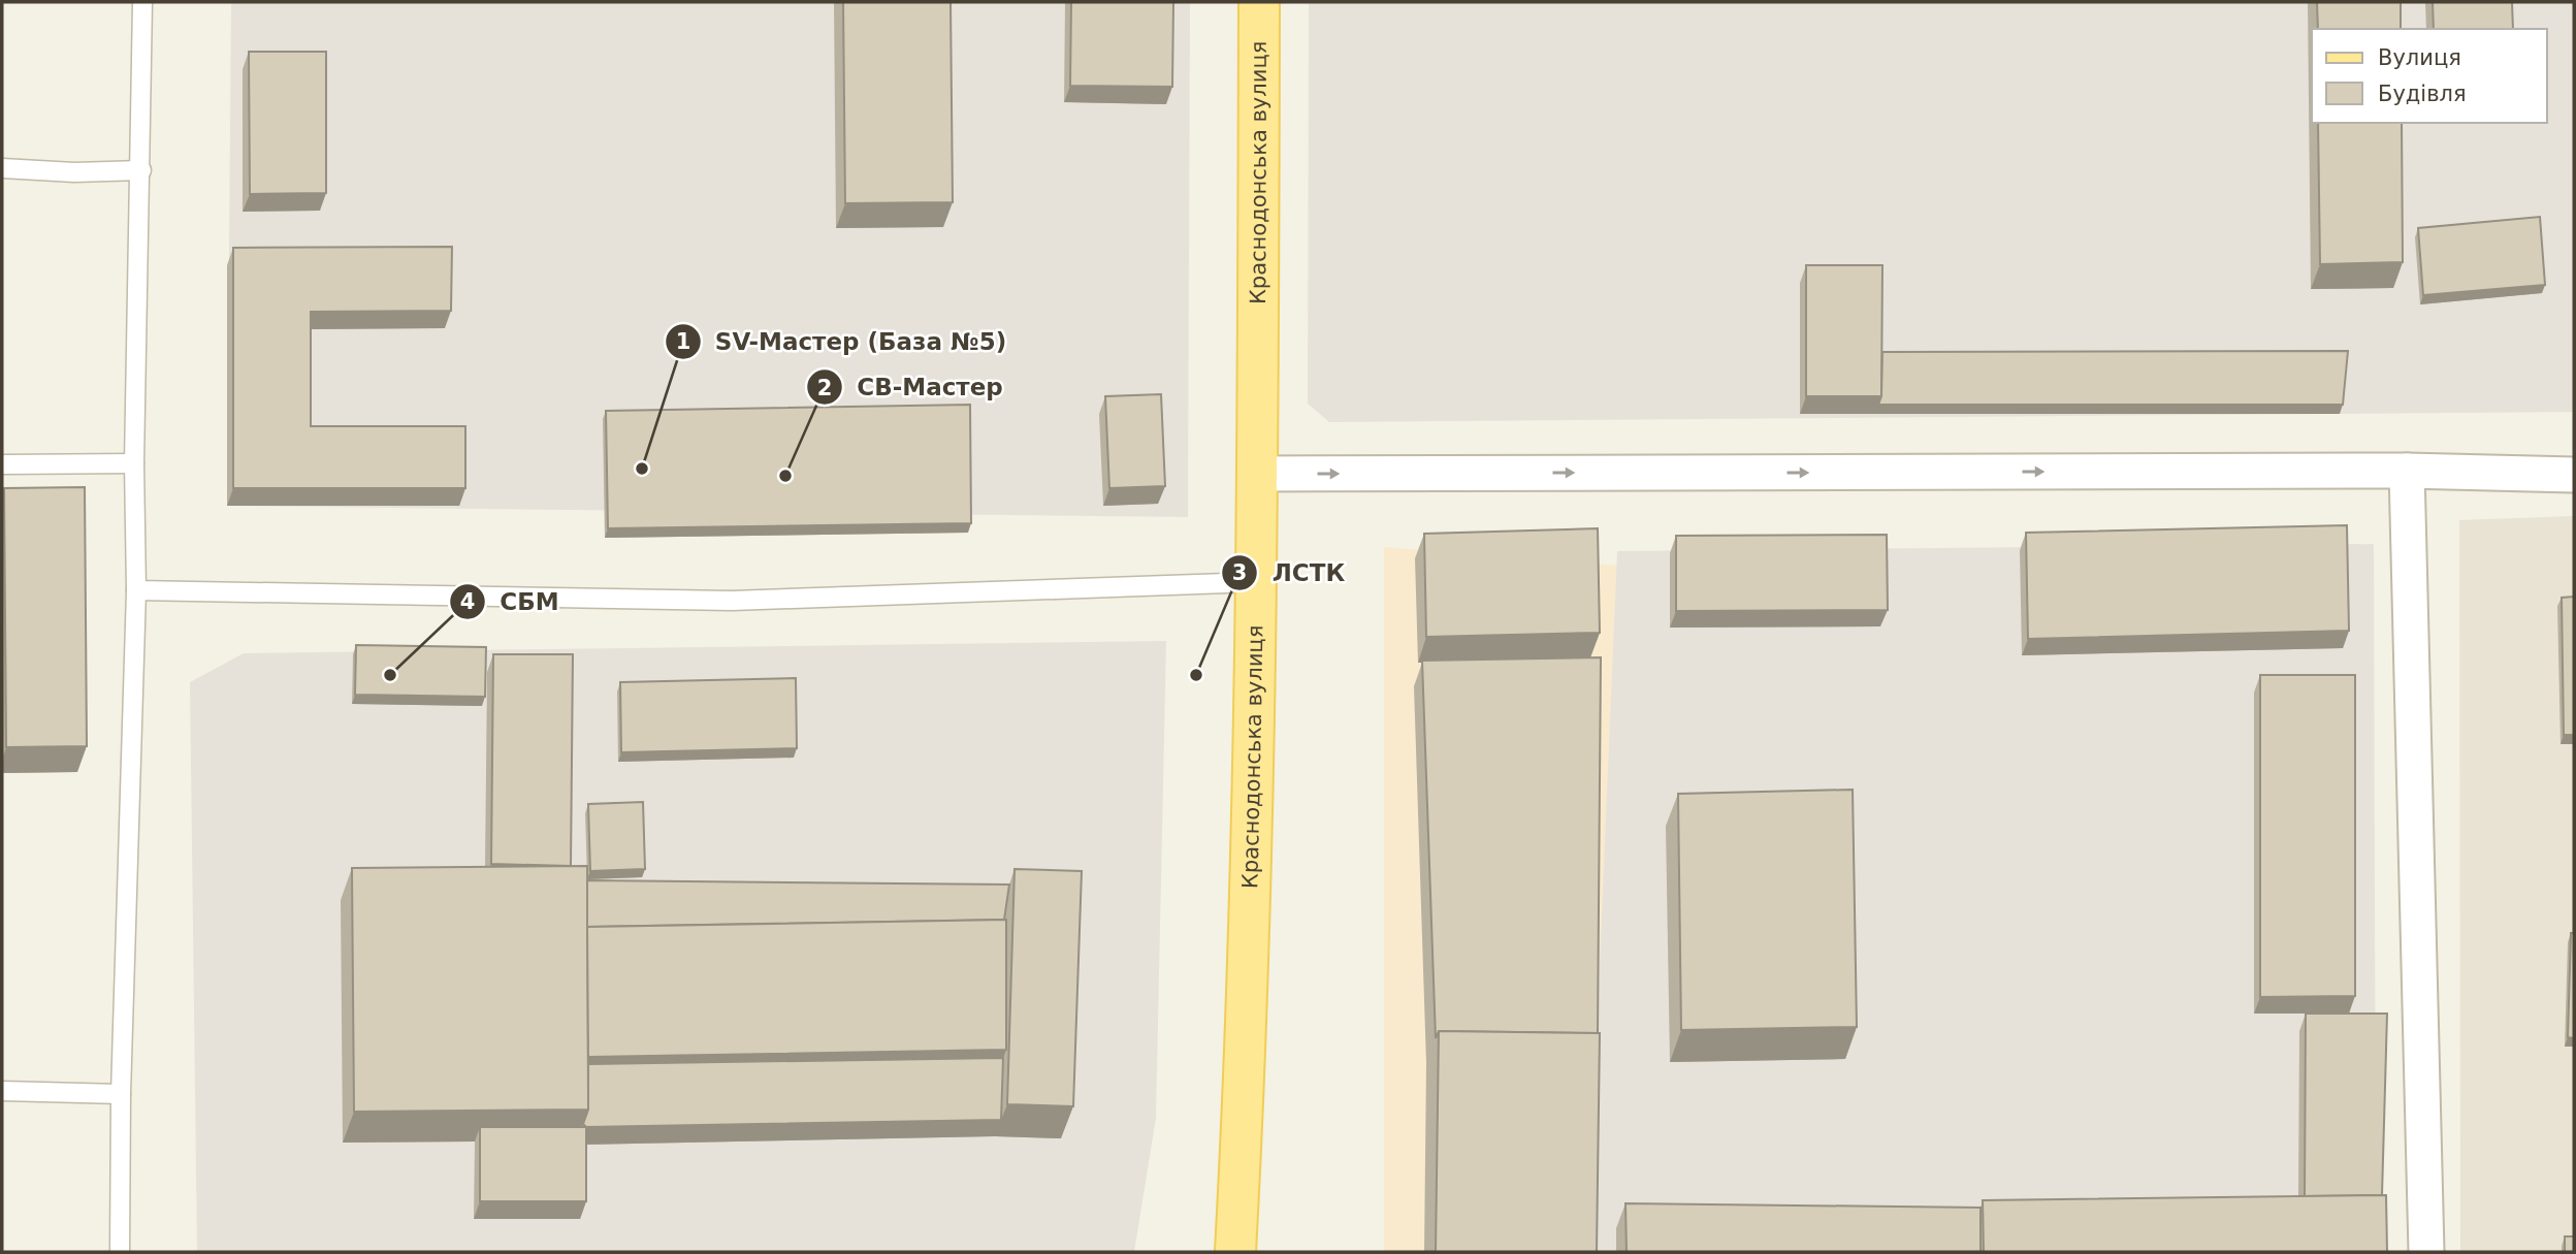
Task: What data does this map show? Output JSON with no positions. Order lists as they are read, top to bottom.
{
  "streets": {
    "main road": ["Краснодонська вулиця"]
  },
  "places": [
    "SV-Мастер (База №5)",
    "СВ-Мастер",
    "СБМ",
    "ЛСТК"
  ],
  "legend": ["Вулиця", "Будівля"]
}
